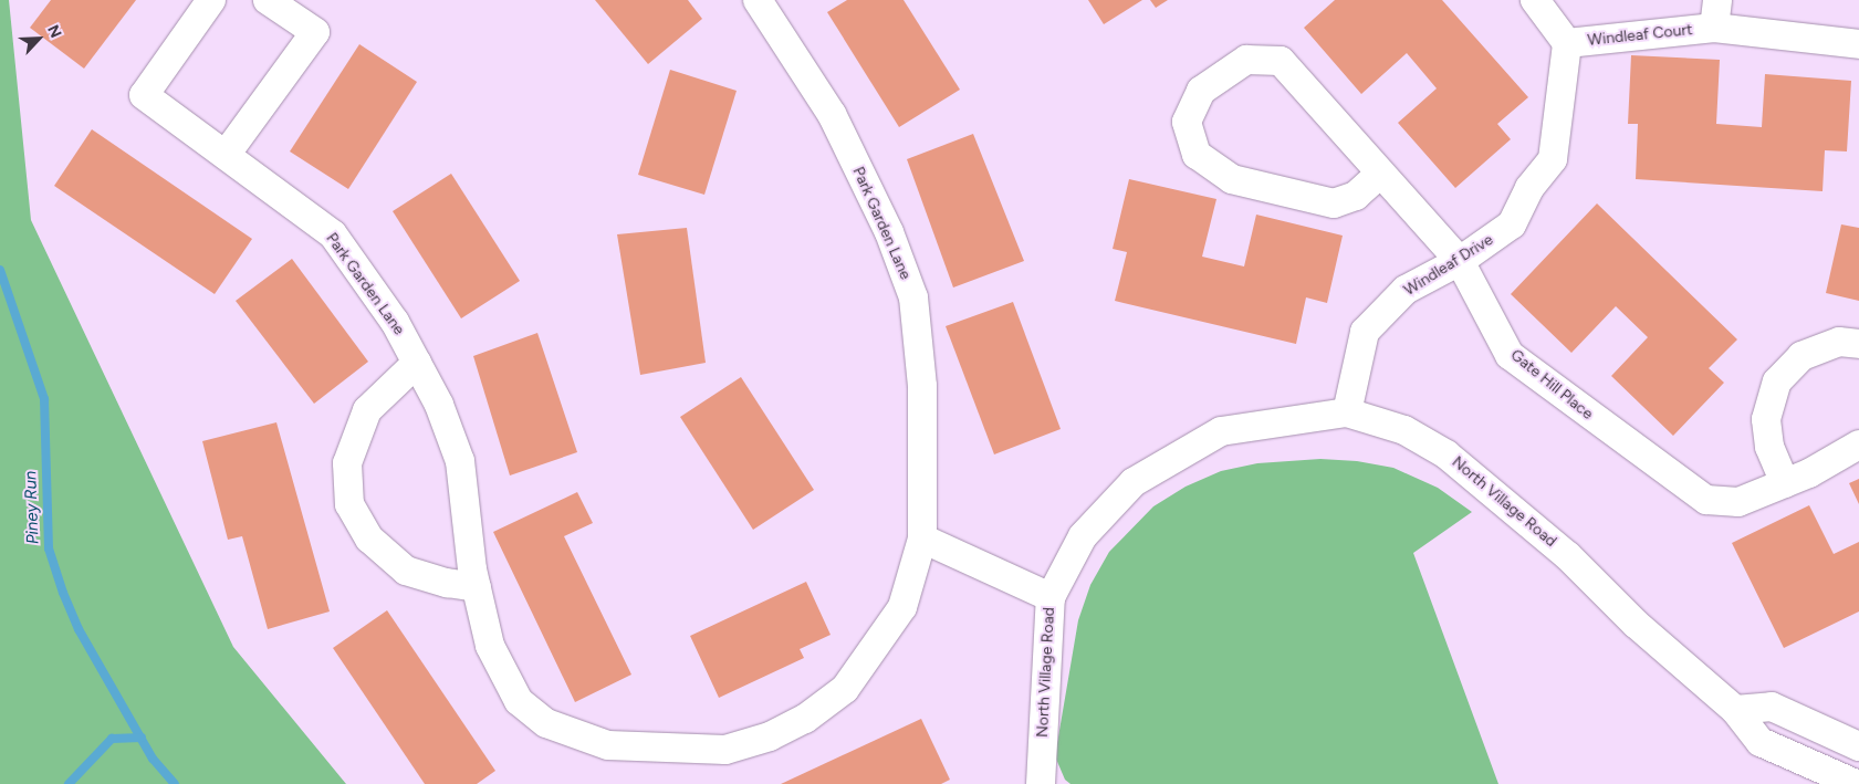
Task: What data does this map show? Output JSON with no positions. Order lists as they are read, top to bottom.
{
  "streets": {
    "street": [
      "Windleaf Court",
      "Park Garden Lane",
      "Windleaf Drive",
      "Gate Hill Place",
      "North Village Road"
    ]
  },
  "crossings": [
    ["Windleaf Court", "Windleaf Drive"],
    ["Windleaf Drive", "Gate Hill Place"],
    ["Windleaf Drive", "North Village Road"]
  ],
  "water": ["Piney Run"],
  "north": "top right"
}
